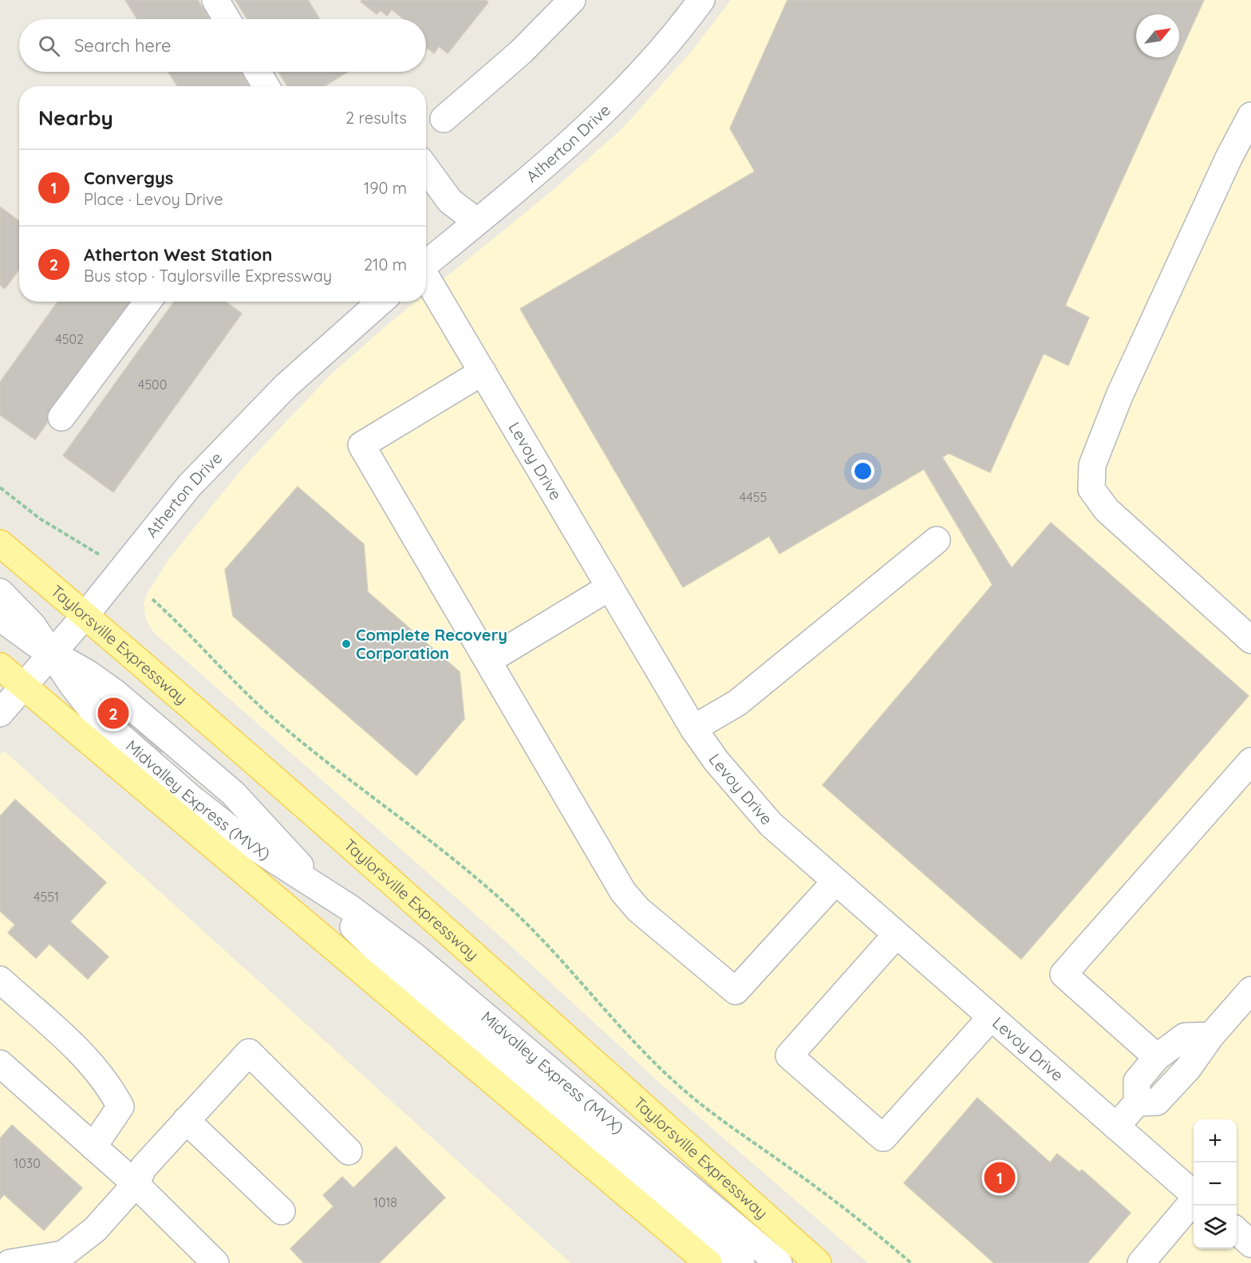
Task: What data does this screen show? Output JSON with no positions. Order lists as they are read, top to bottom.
{
  "streets": {
    "main road": ["Taylorsville Expressway"],
    "street": ["Atherton Drive", "Levoy Drive", "Midvalley Express (MVX)"]
  },
  "crossings": [
    ["Atherton Drive", "Taylorsville Expressway"],
    ["Atherton Drive", "Midvalley Express (MVX)"]
  ],
  "places": ["Complete Recovery Corporation"],
  "house_numbers": [
    "4502",
    "4500",
    "4455",
    "4551",
    "1030",
    "1018"
  ],
  "north": "top right",
  "page": {
    "search": "Search here",
    "heading": ["Nearby", "2 results"],
    "list": [
      {
        "mark": "1",
        "name": "Convergys",
        "note": "Place · Levoy Drive",
        "value": "190 m"
      },
      {
        "mark": "2",
        "name": "Atherton West Station",
        "note": "Bus stop · Taylorsville Expressway",
        "value": "210 m"
      }
    ],
    "pins": ["2", "1"],
    "map_buttons": ["+", "−"]
  }
}
